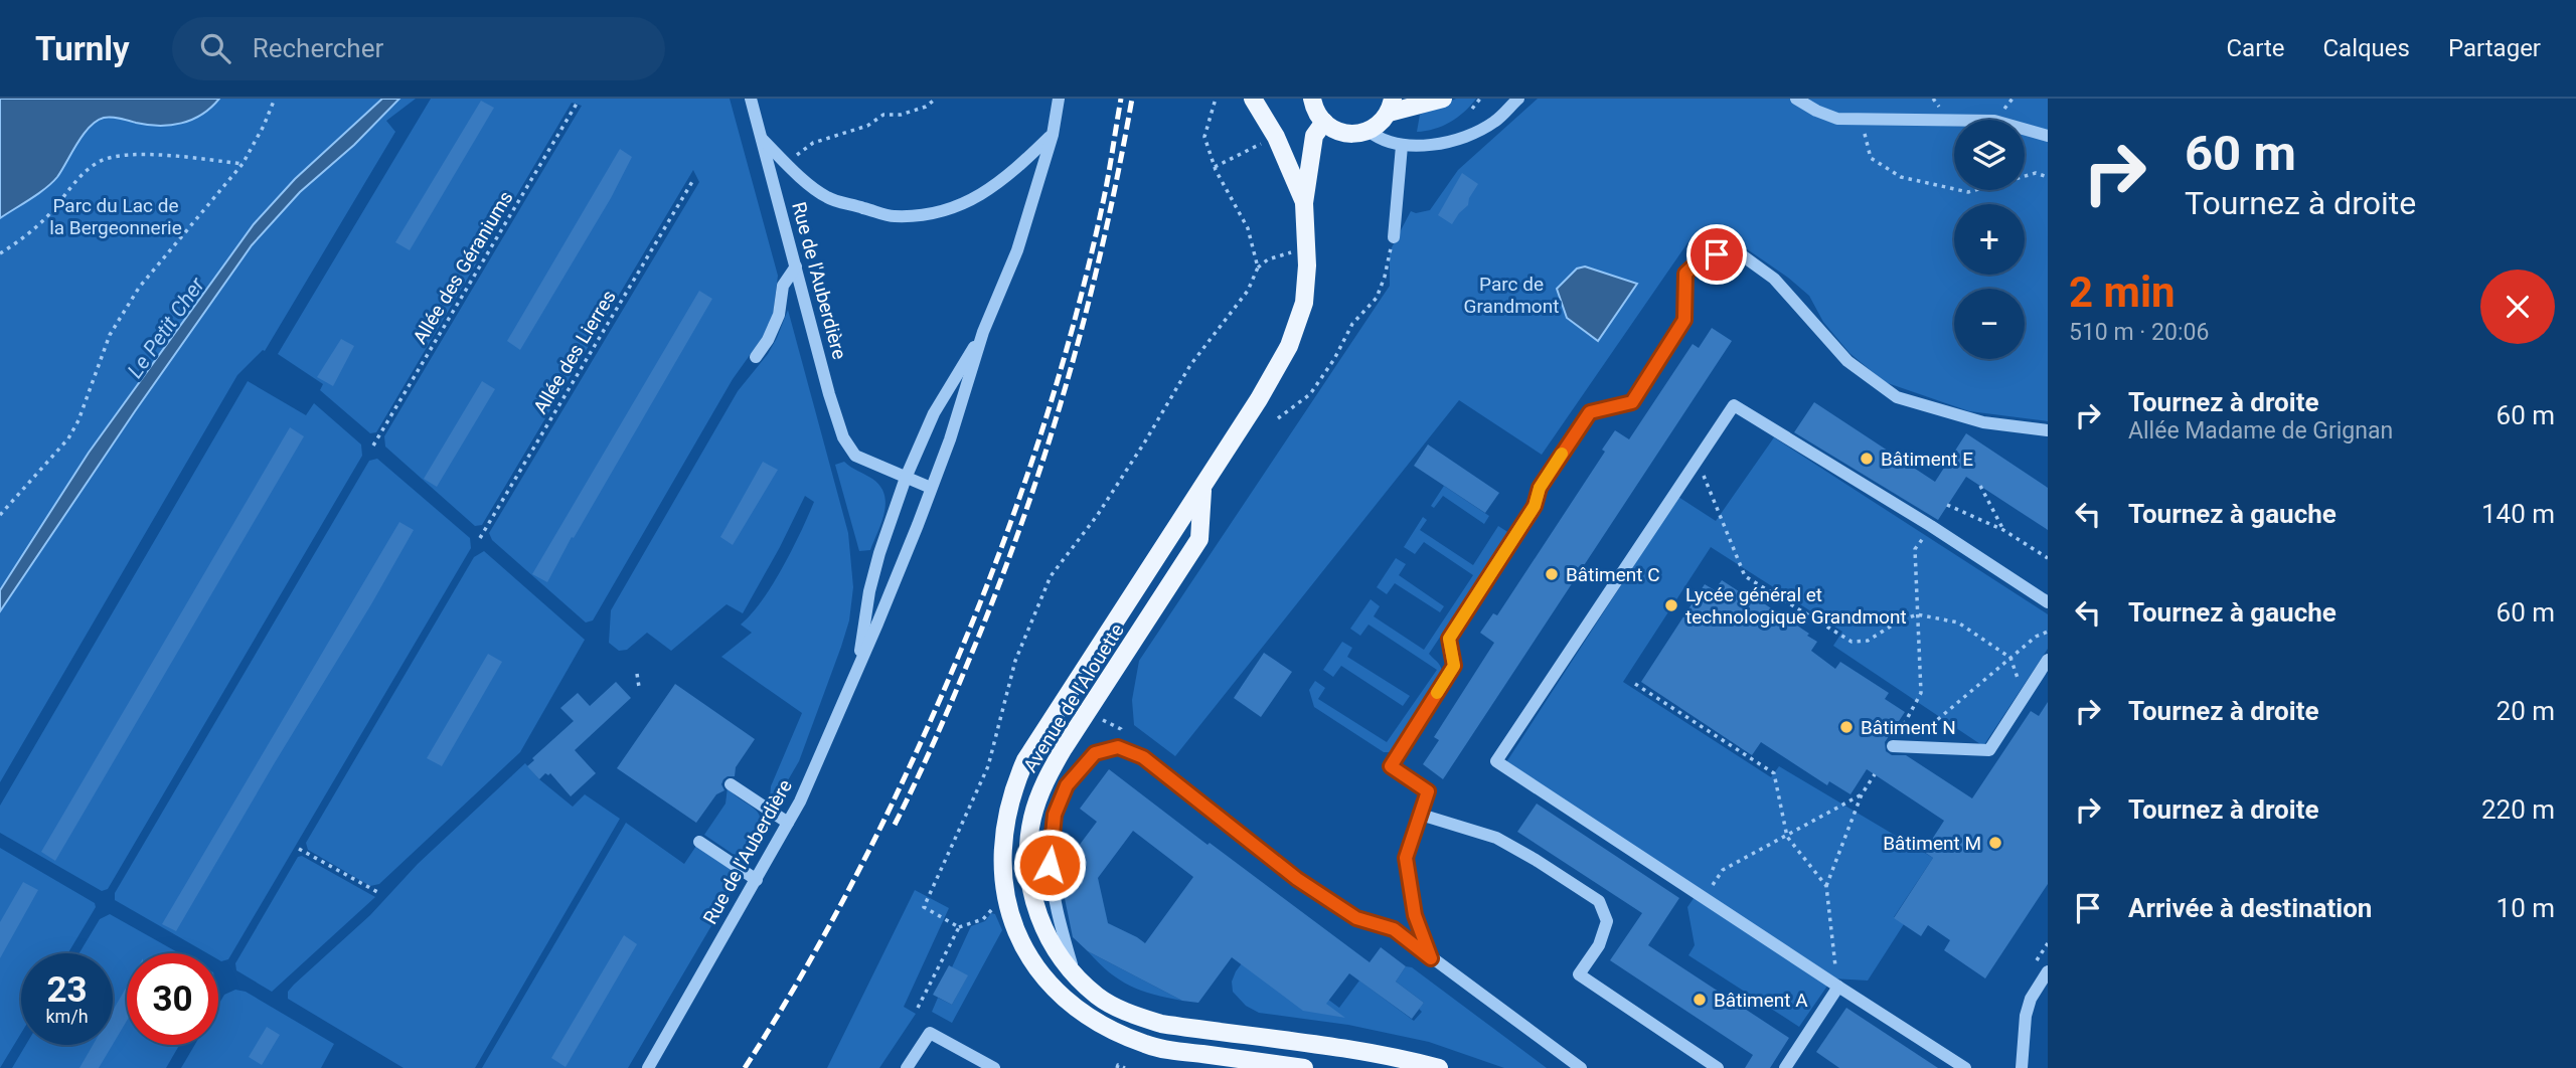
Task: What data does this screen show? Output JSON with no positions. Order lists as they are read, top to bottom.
{
  "streets": {
    "main road": ["Avenue de l'Alouette"],
    "street": ["Rue de l'Auberdière"],
    "path": ["Allée des Géraniums", "Allée des Lierres"]
  },
  "water": ["Le Petit Cher"],
  "parks": ["Parc du Lac de la Bergeonnerie", "Parc de Grandmont"],
  "places": [
    "Bâtiment E",
    "Bâtiment C",
    "Lycée général et technologique Grandmont",
    "Bâtiment N",
    "Bâtiment M",
    "Bâtiment A"
  ],
  "page": {
    "header": "Turnly",
    "search": "Rechercher",
    "nav": ["Carte", "Calques", "Partager"],
    "turn": ["60 m", "Tournez à droite"],
    "map_buttons": ["+", "−"],
    "heading": ["2 min", "510 m · 20:06"],
    "list": [
      {
        "name": "Tournez à droite",
        "note": "Allée Madame de Grignan",
        "value": "60 m"
      },
      {
        "name": "Tournez à gauche",
        "value": "140 m"
      },
      {
        "name": "Tournez à gauche",
        "value": "60 m"
      },
      {
        "name": "Tournez à droite",
        "value": "20 m"
      },
      {
        "name": "Tournez à droite",
        "value": "220 m"
      },
      {
        "name": "Arrivée à destination",
        "value": "10 m"
      }
    ],
    "speed": "23 km/h",
    "limit": "30"
  }
}
